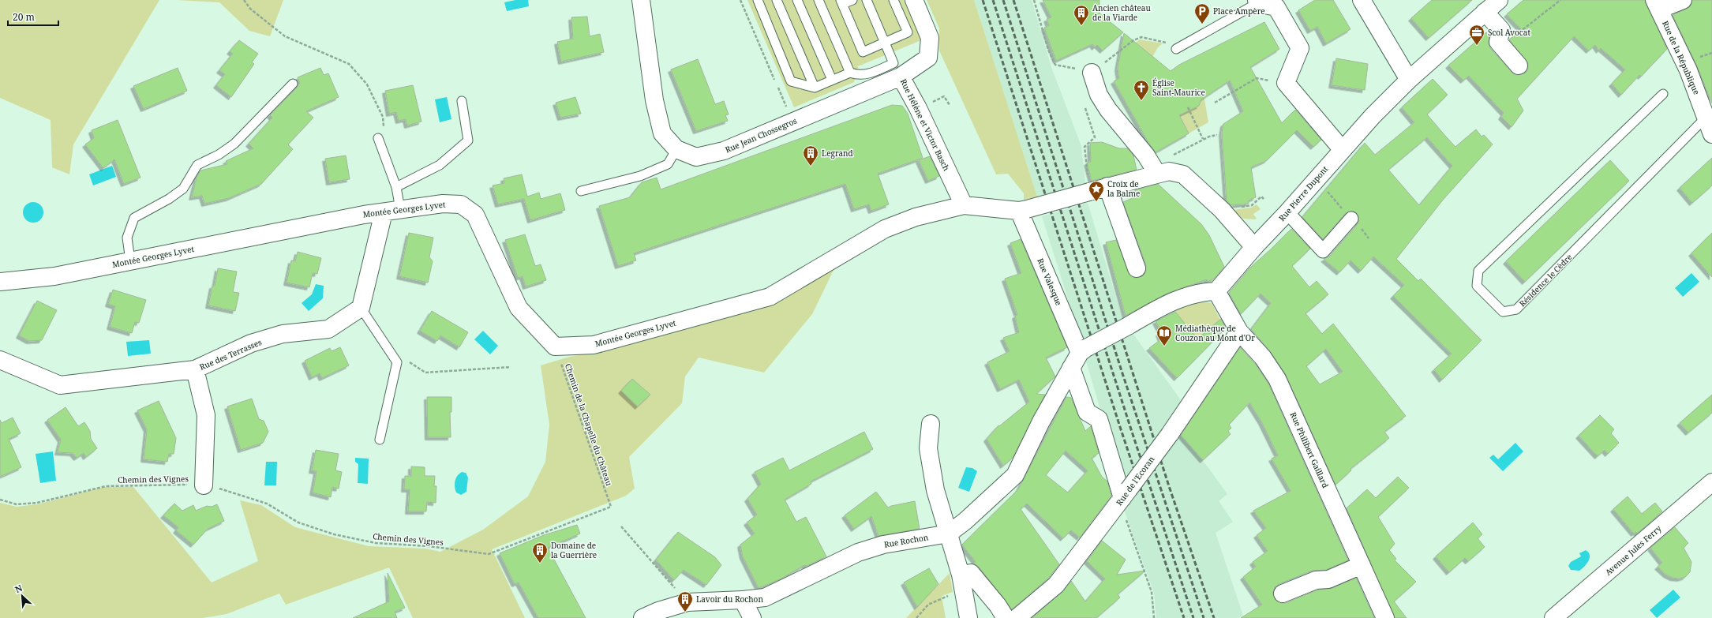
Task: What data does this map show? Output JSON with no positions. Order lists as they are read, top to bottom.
{
  "streets": {
    "street": [
      "Rue de la République",
      "Rue Hélène et Victor Basch",
      "Rue Jean Chossegros",
      "Rue Pierre Dupont",
      "Montée Georges Lyvet",
      "Rue Valesque",
      "Rue des Terrasses",
      "Rue Philibert Gaillard",
      "Rue de l'Ecoran",
      "Rue Rochon",
      "Avenue Jules Ferry"
    ],
    "lane": ["Résidence le Cèdre"],
    "path": ["Chemin de la Chapelle du Château", "Chemin des Vignes"]
  },
  "crossings": [
    ["Rue de la République", "Résidence le Cèdre"],
    ["Rue Hélène et Victor Basch", "Rue Jean Chossegros"],
    ["Rue Hélène et Victor Basch", "Montée Georges Lyvet"],
    ["Rue Pierre Dupont", "Rue Philibert Gaillard"],
    ["Montée Georges Lyvet", "Rue Valesque"],
    ["Montée Georges Lyvet", "Chemin de la Chapelle du Château"],
    ["Rue Valesque", "Rue Rochon"],
    ["Chemin de la Chapelle du Château", "Chemin des Vignes"],
    ["Rue Philibert Gaillard", "Rue de l'Ecoran"]
  ],
  "places": {
    "parking": ["Place Ampère"],
    "building": [
      "Ancien château de la Viarde",
      "Legrand",
      "Domaine de la Guerrière",
      "Lavoir du Rochon"
    ],
    "office": ["Scol Avocat"],
    "church": ["Église Saint-Maurice"],
    "place": ["Croix de la Balme"],
    "library": ["Médiathèque de Couzon au Mont d'Or"]
  },
  "scale_bar": "20 m",
  "north": "top left"
}
